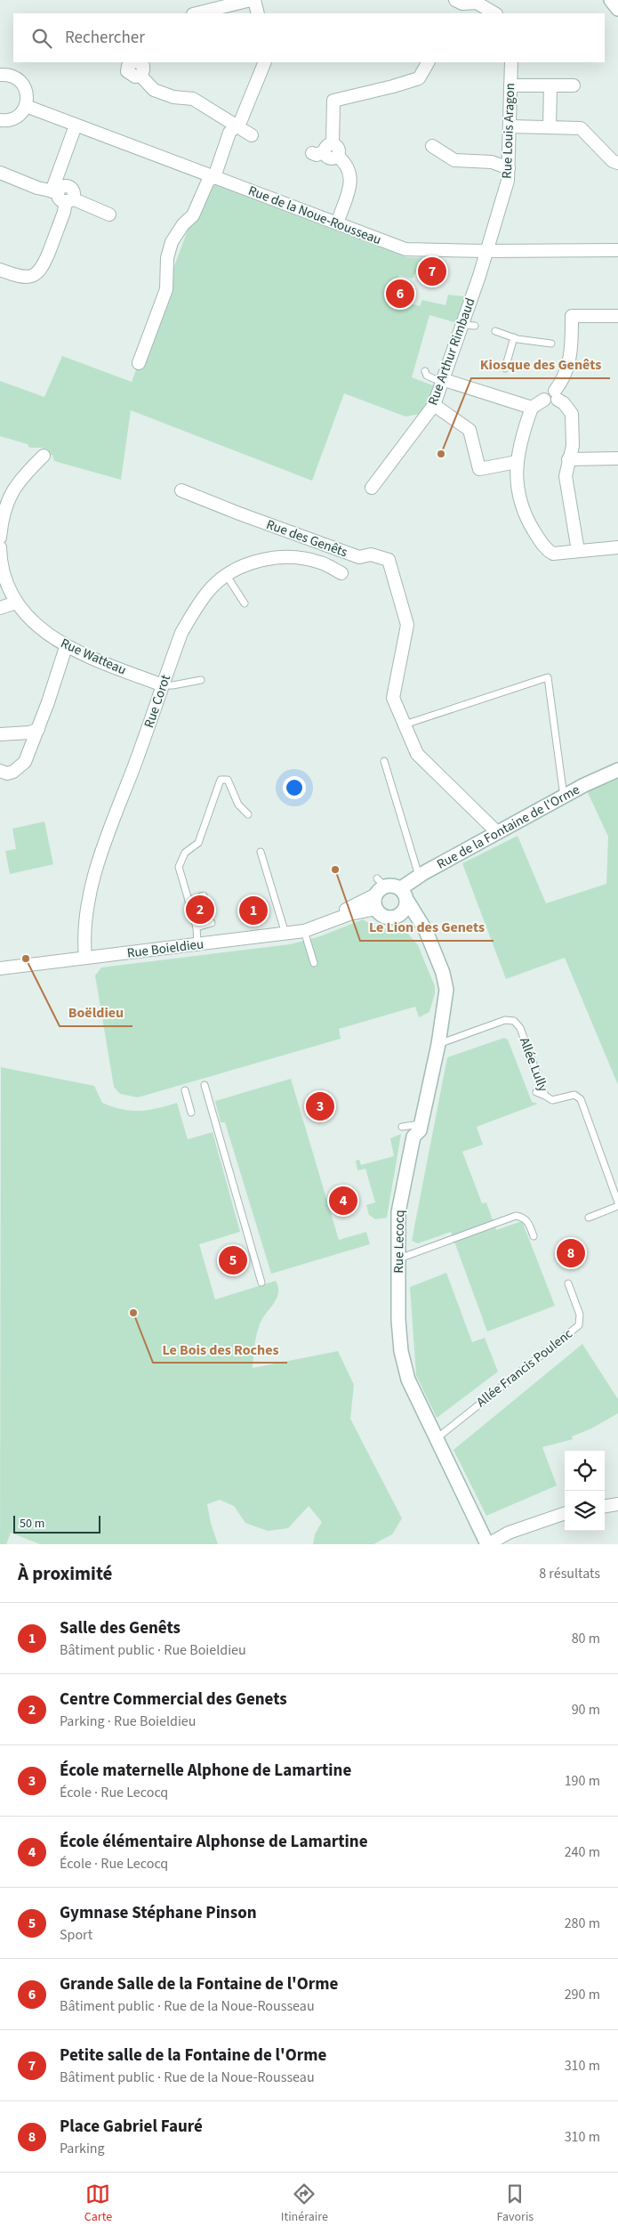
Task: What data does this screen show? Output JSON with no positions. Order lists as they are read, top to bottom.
{
  "streets": {
    "street": [
      "Rue Louis Aragon",
      "Rue de la Noue-Rousseau",
      "Rue Arthur Rimbaud",
      "Rue des Genêts",
      "Rue Watteau",
      "Rue Corot",
      "Rue de la Fontaine de l'Orme",
      "Rue Boieldieu",
      "Rue Lecocq"
    ],
    "lane": ["Allée Lully", "Allée Francis Poulenc"]
  },
  "crossings": [
    ["Rue Louis Aragon", "Rue de la Noue-Rousseau"],
    ["Rue Louis Aragon", "Rue Arthur Rimbaud"],
    ["Rue de la Noue-Rousseau", "Rue Arthur Rimbaud"],
    ["Rue des Genêts", "Rue de la Fontaine de l'Orme"],
    ["Rue Watteau", "Rue Corot"],
    ["Rue Corot", "Rue Boieldieu"],
    ["Rue de la Fontaine de l'Orme", "Rue Boieldieu"],
    ["Rue de la Fontaine de l'Orme", "Rue Lecocq"],
    ["Rue Boieldieu", "Rue Lecocq"],
    ["Allée Lully", "Rue Lecocq"],
    ["Rue Lecocq", "Allée Francis Poulenc"]
  ],
  "places": [
    "Kiosque des Genêts",
    "Le Lion des Genets",
    "Boëldieu",
    "Le Bois des Roches"
  ],
  "scale_bar": "50 m",
  "page": {
    "search": "Rechercher",
    "pins": [
      "7",
      "6",
      "2",
      "1",
      "3",
      "4",
      "8",
      "5"
    ],
    "scale": "50 m",
    "heading": ["À proximité", "8 résultats"],
    "list": [
      {
        "mark": "1",
        "name": "Salle des Genêts",
        "note": "Bâtiment public · Rue Boieldieu",
        "value": "80 m"
      },
      {
        "mark": "2",
        "name": "Centre Commercial des Genets",
        "note": "Parking · Rue Boieldieu",
        "value": "90 m"
      },
      {
        "mark": "3",
        "name": "École maternelle Alphone de Lamartine",
        "note": "École · Rue Lecocq",
        "value": "190 m"
      },
      {
        "mark": "4",
        "name": "École élémentaire Alphonse de Lamartine",
        "note": "École · Rue Lecocq",
        "value": "240 m"
      },
      {
        "mark": "5",
        "name": "Gymnase Stéphane Pinson",
        "note": "Sport",
        "value": "280 m"
      },
      {
        "mark": "6",
        "name": "Grande Salle de la Fontaine de l'Orme",
        "note": "Bâtiment public · Rue de la Noue-Rousseau",
        "value": "290 m"
      },
      {
        "mark": "7",
        "name": "Petite salle de la Fontaine de l'Orme",
        "note": "Bâtiment public · Rue de la Noue-Rousseau",
        "value": "310 m"
      },
      {
        "mark": "8",
        "name": "Place Gabriel Fauré",
        "note": "Parking",
        "value": "310 m"
      }
    ],
    "nav": ["Carte", "Itinéraire", "Favoris"]
  }
}
